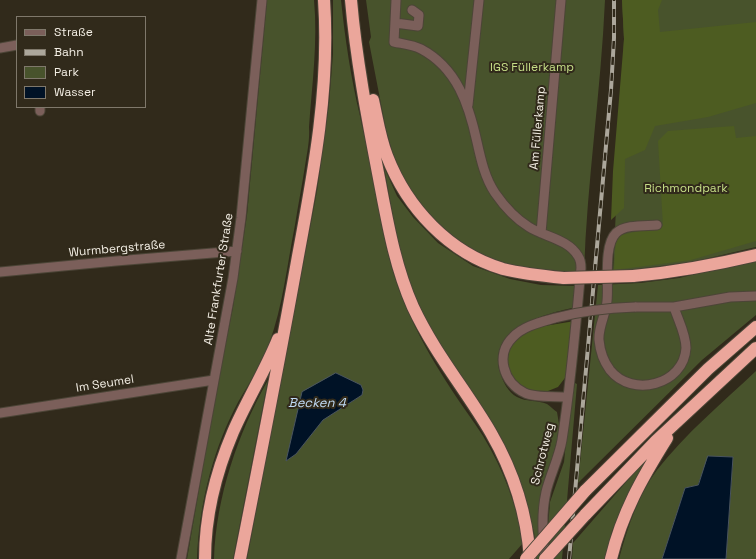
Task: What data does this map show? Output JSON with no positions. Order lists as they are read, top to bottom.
{
  "streets": {
    "street": [
      "Am Füllerkamp",
      "Wurmbergstraße",
      "Alte Frankfurter Straße",
      "Im Seumel",
      "Schrotweg"
    ]
  },
  "crossings": [
    ["Wurmbergstraße", "Alte Frankfurter Straße"],
    ["Alte Frankfurter Straße", "Im Seumel"]
  ],
  "water": ["Becken 4"],
  "parks": ["IGS Füllerkamp", "Richmondpark"],
  "legend": [
    "Straße",
    "Bahn",
    "Park",
    "Wasser"
  ]
}
